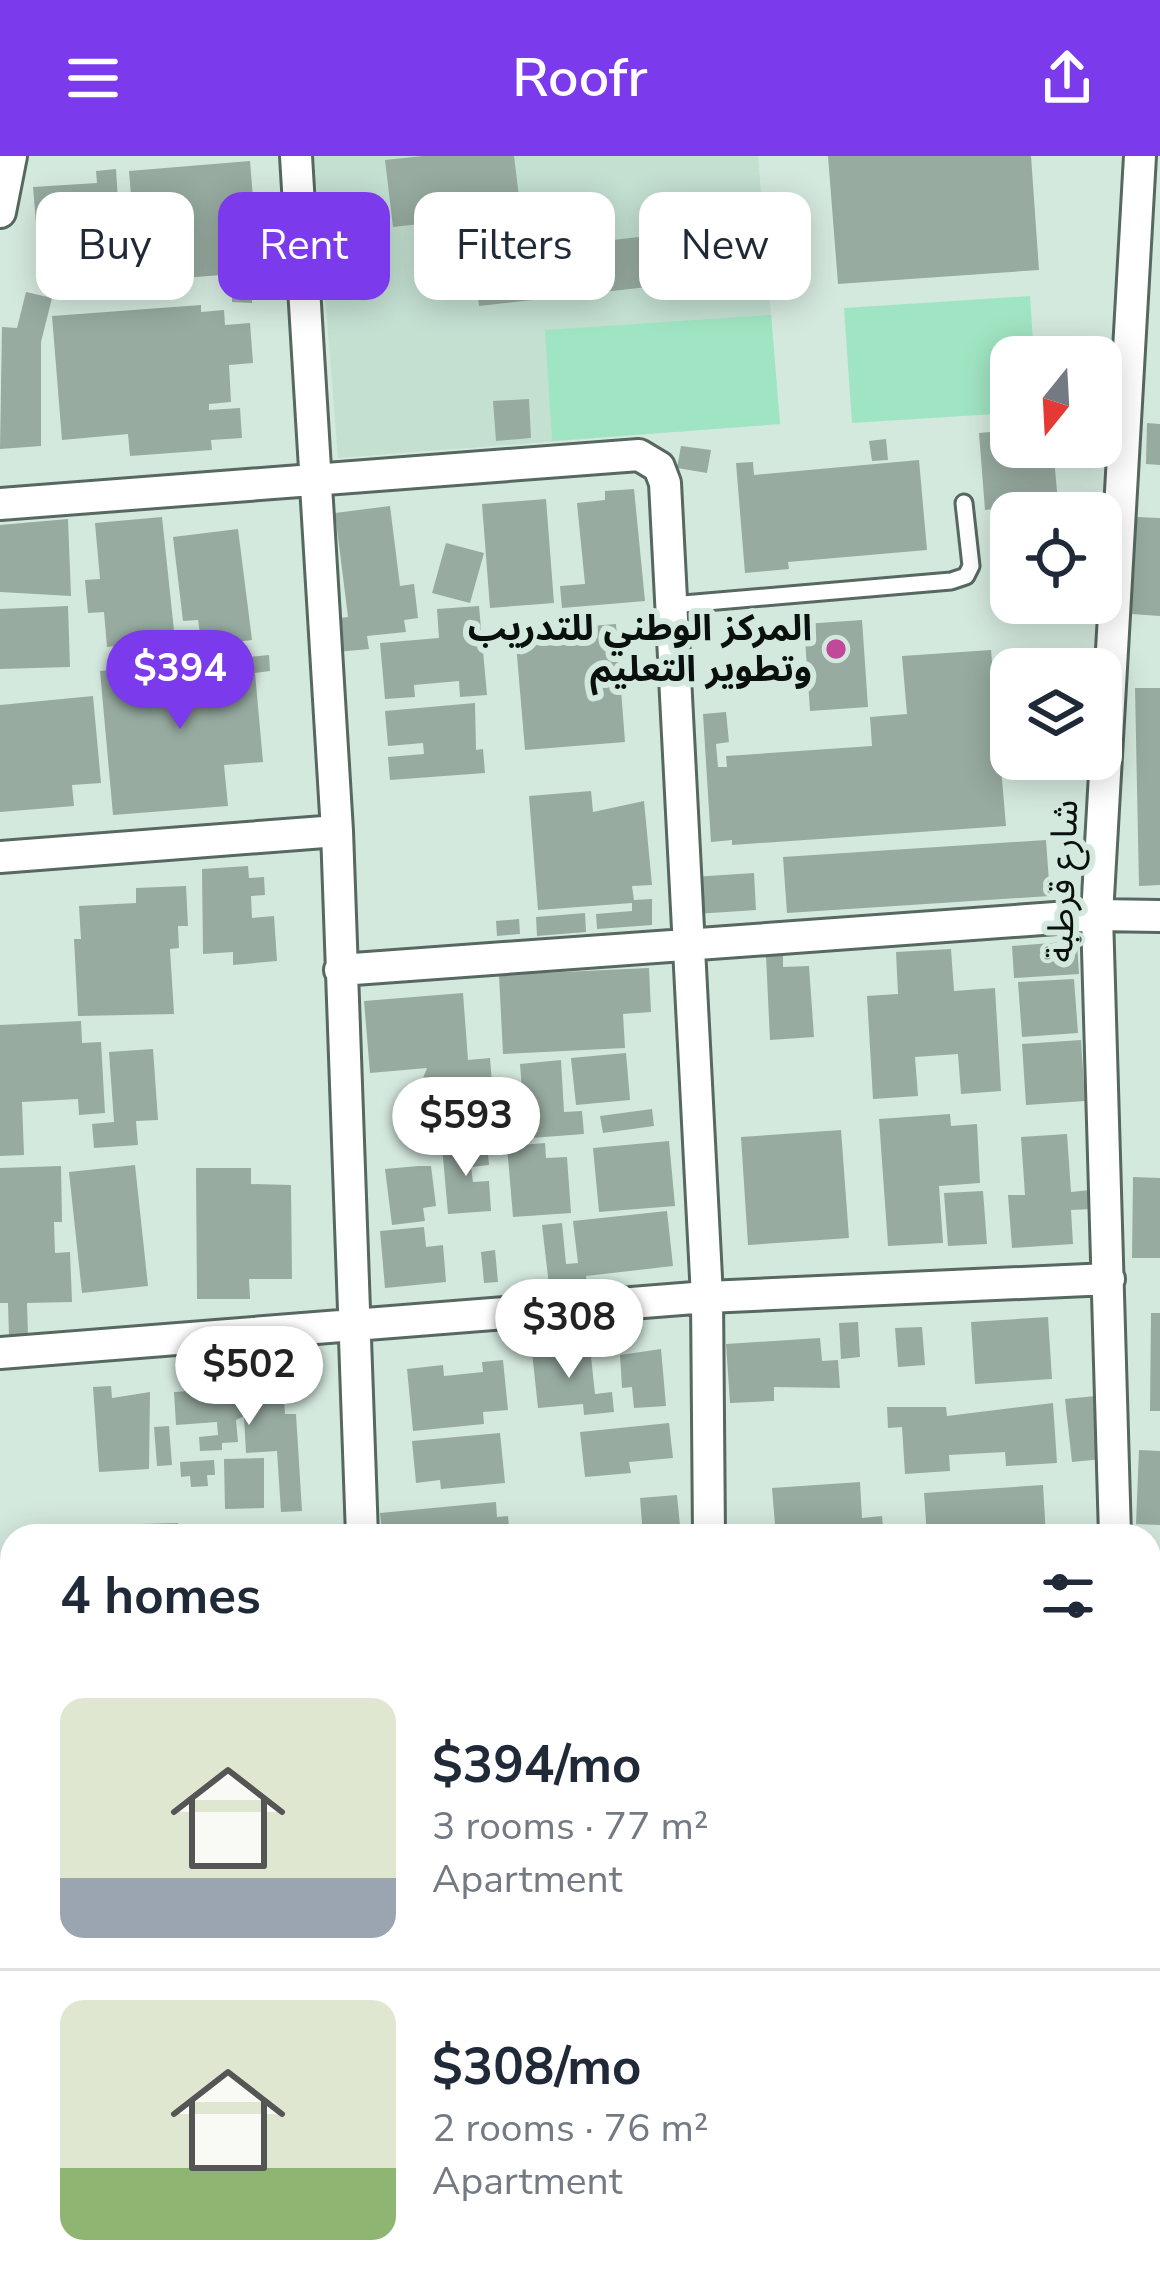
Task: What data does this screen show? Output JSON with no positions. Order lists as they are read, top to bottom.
{
  "streets": {
    "street": ["شارع قرطبة"]
  },
  "places": ["المركز الوطني للتدريب وتطوير التعليم"],
  "north": "bottom",
  "page": {
    "header": "Roofr",
    "chip": [
      "Buy",
      "Rent",
      "Filters",
      "New"
    ],
    "price": [
      "$394",
      "$593",
      "$308",
      "$502"
    ],
    "heading": "4 homes",
    "list": [
      {
        "name": "$394/mo",
        "note": "3 rooms · 77 m² · Apartment"
      },
      {
        "name": "$308/mo",
        "note": "2 rooms · 76 m² · Apartment"
      }
    ]
  }
}
